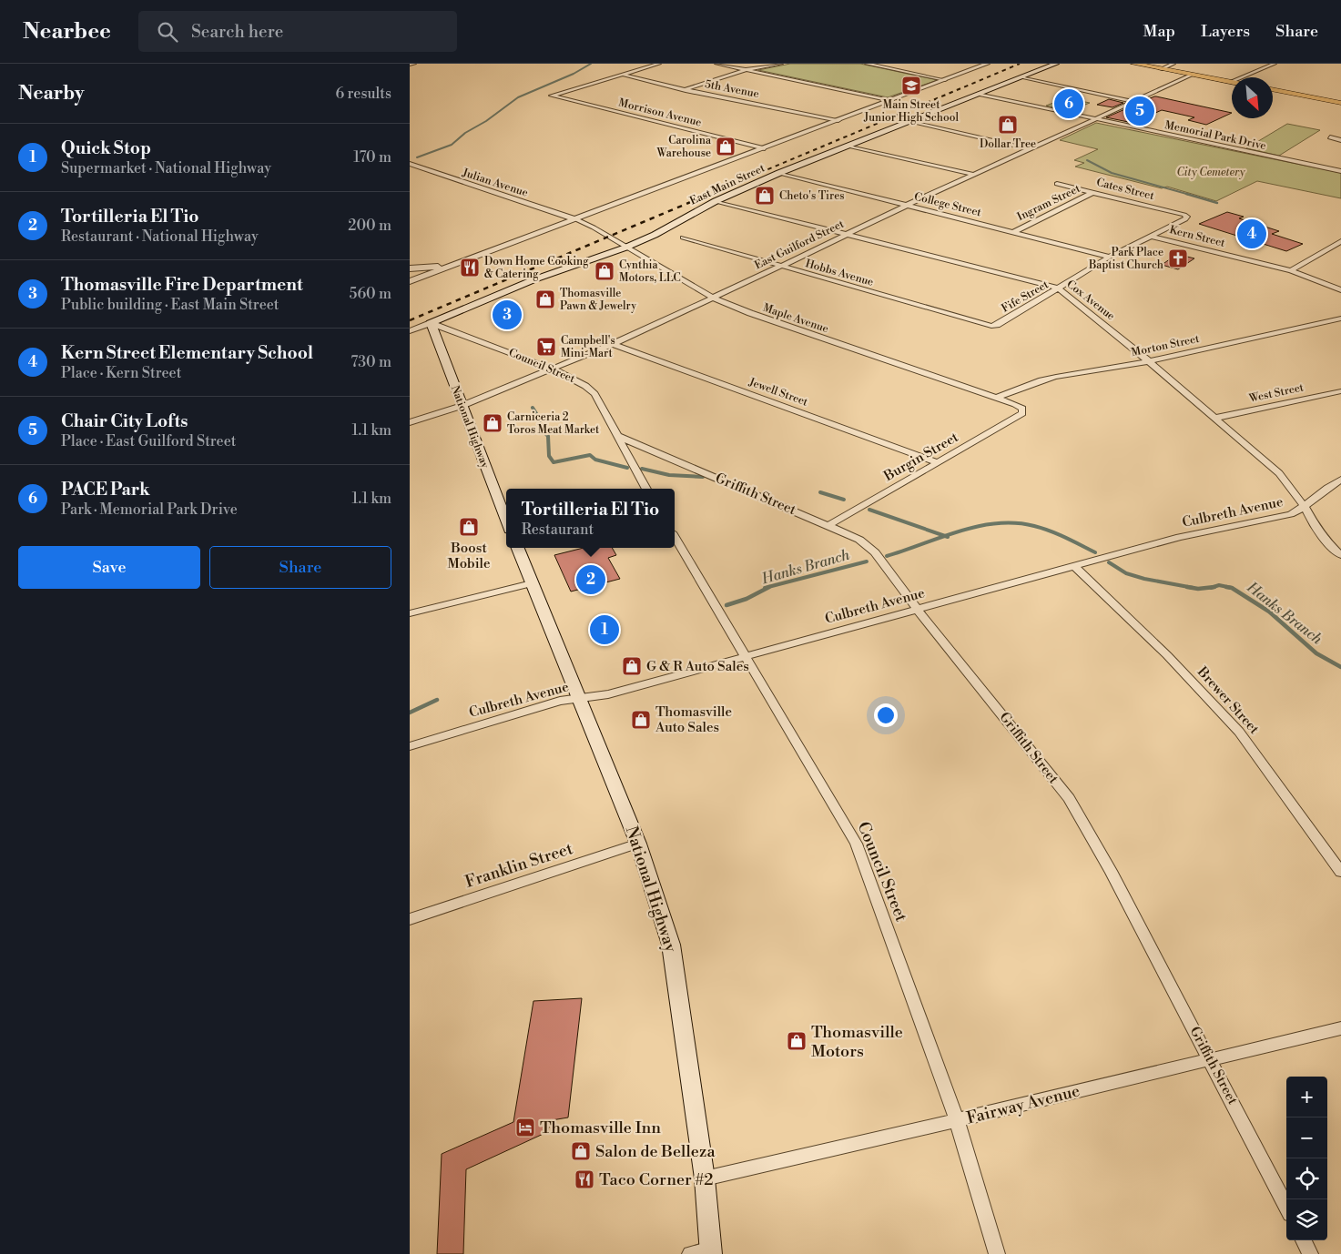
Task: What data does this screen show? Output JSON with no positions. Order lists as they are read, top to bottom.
{
  "streets": {
    "main road": ["East Main Street", "National Highway"],
    "street": [
      "5th Avenue",
      "Morrison Avenue",
      "Memorial Park Drive",
      "Julian Avenue",
      "Cates Street",
      "Ingram Street",
      "College Street",
      "Kern Street",
      "East Guilford Street",
      "Hobbs Avenue",
      "Fife Street",
      "Cox Avenue",
      "Maple Avenue",
      "Morton Street",
      "Council Street",
      "Jewell Street",
      "West Street",
      "Burgin Street",
      "Griffith Street",
      "Culbreth Avenue",
      "Brewer Street",
      "Franklin Street",
      "Fairway Avenue"
    ]
  },
  "crossings": [
    ["5th Avenue", "East Main Street"],
    ["Morrison Avenue", "East Main Street"],
    ["Memorial Park Drive", "East Main Street"],
    ["Memorial Park Drive", "East Guilford Street"],
    ["Julian Avenue", "East Main Street"],
    ["Julian Avenue", "Maple Avenue"],
    ["East Main Street", "College Street"],
    ["East Main Street", "Cox Avenue"],
    ["East Main Street", "Maple Avenue"],
    ["East Main Street", "Council Street"],
    ["East Main Street", "National Highway"],
    ["Cates Street", "Ingram Street"],
    ["Cates Street", "Fife Street"],
    ["Ingram Street", "College Street"],
    ["College Street", "East Guilford Street"],
    ["College Street", "Fife Street"],
    ["Kern Street", "Fife Street"],
    ["East Guilford Street", "Hobbs Avenue"],
    ["East Guilford Street", "Cox Avenue"],
    ["East Guilford Street", "Maple Avenue"],
    ["East Guilford Street", "Council Street"],
    ["East Guilford Street", "Jewell Street"],
    ["East Guilford Street", "National Highway"],
    ["Hobbs Avenue", "Fife Street"],
    ["Fife Street", "Cox Avenue"],
    ["Cox Avenue", "Morton Street"],
    ["Cox Avenue", "West Street"],
    ["Cox Avenue", "Culbreth Avenue"],
    ["Maple Avenue", "Morton Street"],
    ["Maple Avenue", "Burgin Street"],
    ["Council Street", "National Highway"],
    ["Council Street", "Griffith Street"],
    ["Council Street", "Culbreth Avenue"],
    ["Council Street", "Fairway Avenue"],
    ["Jewell Street", "Burgin Street"],
    ["National Highway", "Culbreth Avenue"],
    ["National Highway", "Franklin Street"],
    ["National Highway", "Fairway Avenue"],
    ["Burgin Street", "Griffith Street"],
    ["Griffith Street", "Culbreth Avenue"],
    ["Griffith Street", "Fairway Avenue"],
    ["Culbreth Avenue", "Brewer Street"]
  ],
  "water": ["Hanks Branch"],
  "parks": ["City Cemetery"],
  "places": {
    "school or university": ["Main Street Junior High School"],
    "shop": [
      "Dollar Tree",
      "Carolina Warehouse",
      "Cheto's Tires",
      "Cynthia Motors, LLC",
      "Thomasville Pawn & Jewelry",
      "Carniceria 2 Toros Meat Market",
      "Boost Mobile",
      "G & R Auto Sales",
      "Thomasville Auto Sales",
      "Thomasville Motors",
      "Salon de Belleza"
    ],
    "church": ["Park Place Baptist Church"],
    "restaurant": ["Down Home Cooking & Catering", "Taco Corner #2"],
    "supermarket": ["Campbell's Mini-Mart"],
    "hotel": ["Thomasville Inn"]
  },
  "north": "bottom right",
  "page": {
    "header": "Nearbee",
    "search": "Search here",
    "nav": ["Map", "Layers", "Share"],
    "heading": ["Nearby", "6 results"],
    "pins": [
      "6",
      "5",
      "4",
      "3",
      "2",
      "1"
    ],
    "list": [
      {
        "mark": "1",
        "name": "Quick Stop",
        "note": "Supermarket · National Highway",
        "value": "170 m"
      },
      {
        "mark": "2",
        "name": "Tortilleria El Tio",
        "note": "Restaurant · National Highway",
        "value": "200 m"
      },
      {
        "mark": "3",
        "name": "Thomasville Fire Department",
        "note": "Public building · East Main Street",
        "value": "560 m"
      },
      {
        "mark": "4",
        "name": "Kern Street Elementary School",
        "note": "Place · Kern Street",
        "value": "730 m"
      },
      {
        "mark": "5",
        "name": "Chair City Lofts",
        "note": "Place · East Guilford Street",
        "value": "1.1 km"
      },
      {
        "mark": "6",
        "name": "PACE Park",
        "note": "Park · Memorial Park Drive",
        "value": "1.1 km"
      }
    ],
    "popup": ["Tortilleria El Tio", "Restaurant"],
    "buttons": ["Save", "Share"],
    "map_buttons": ["+", "−"]
  }
}
